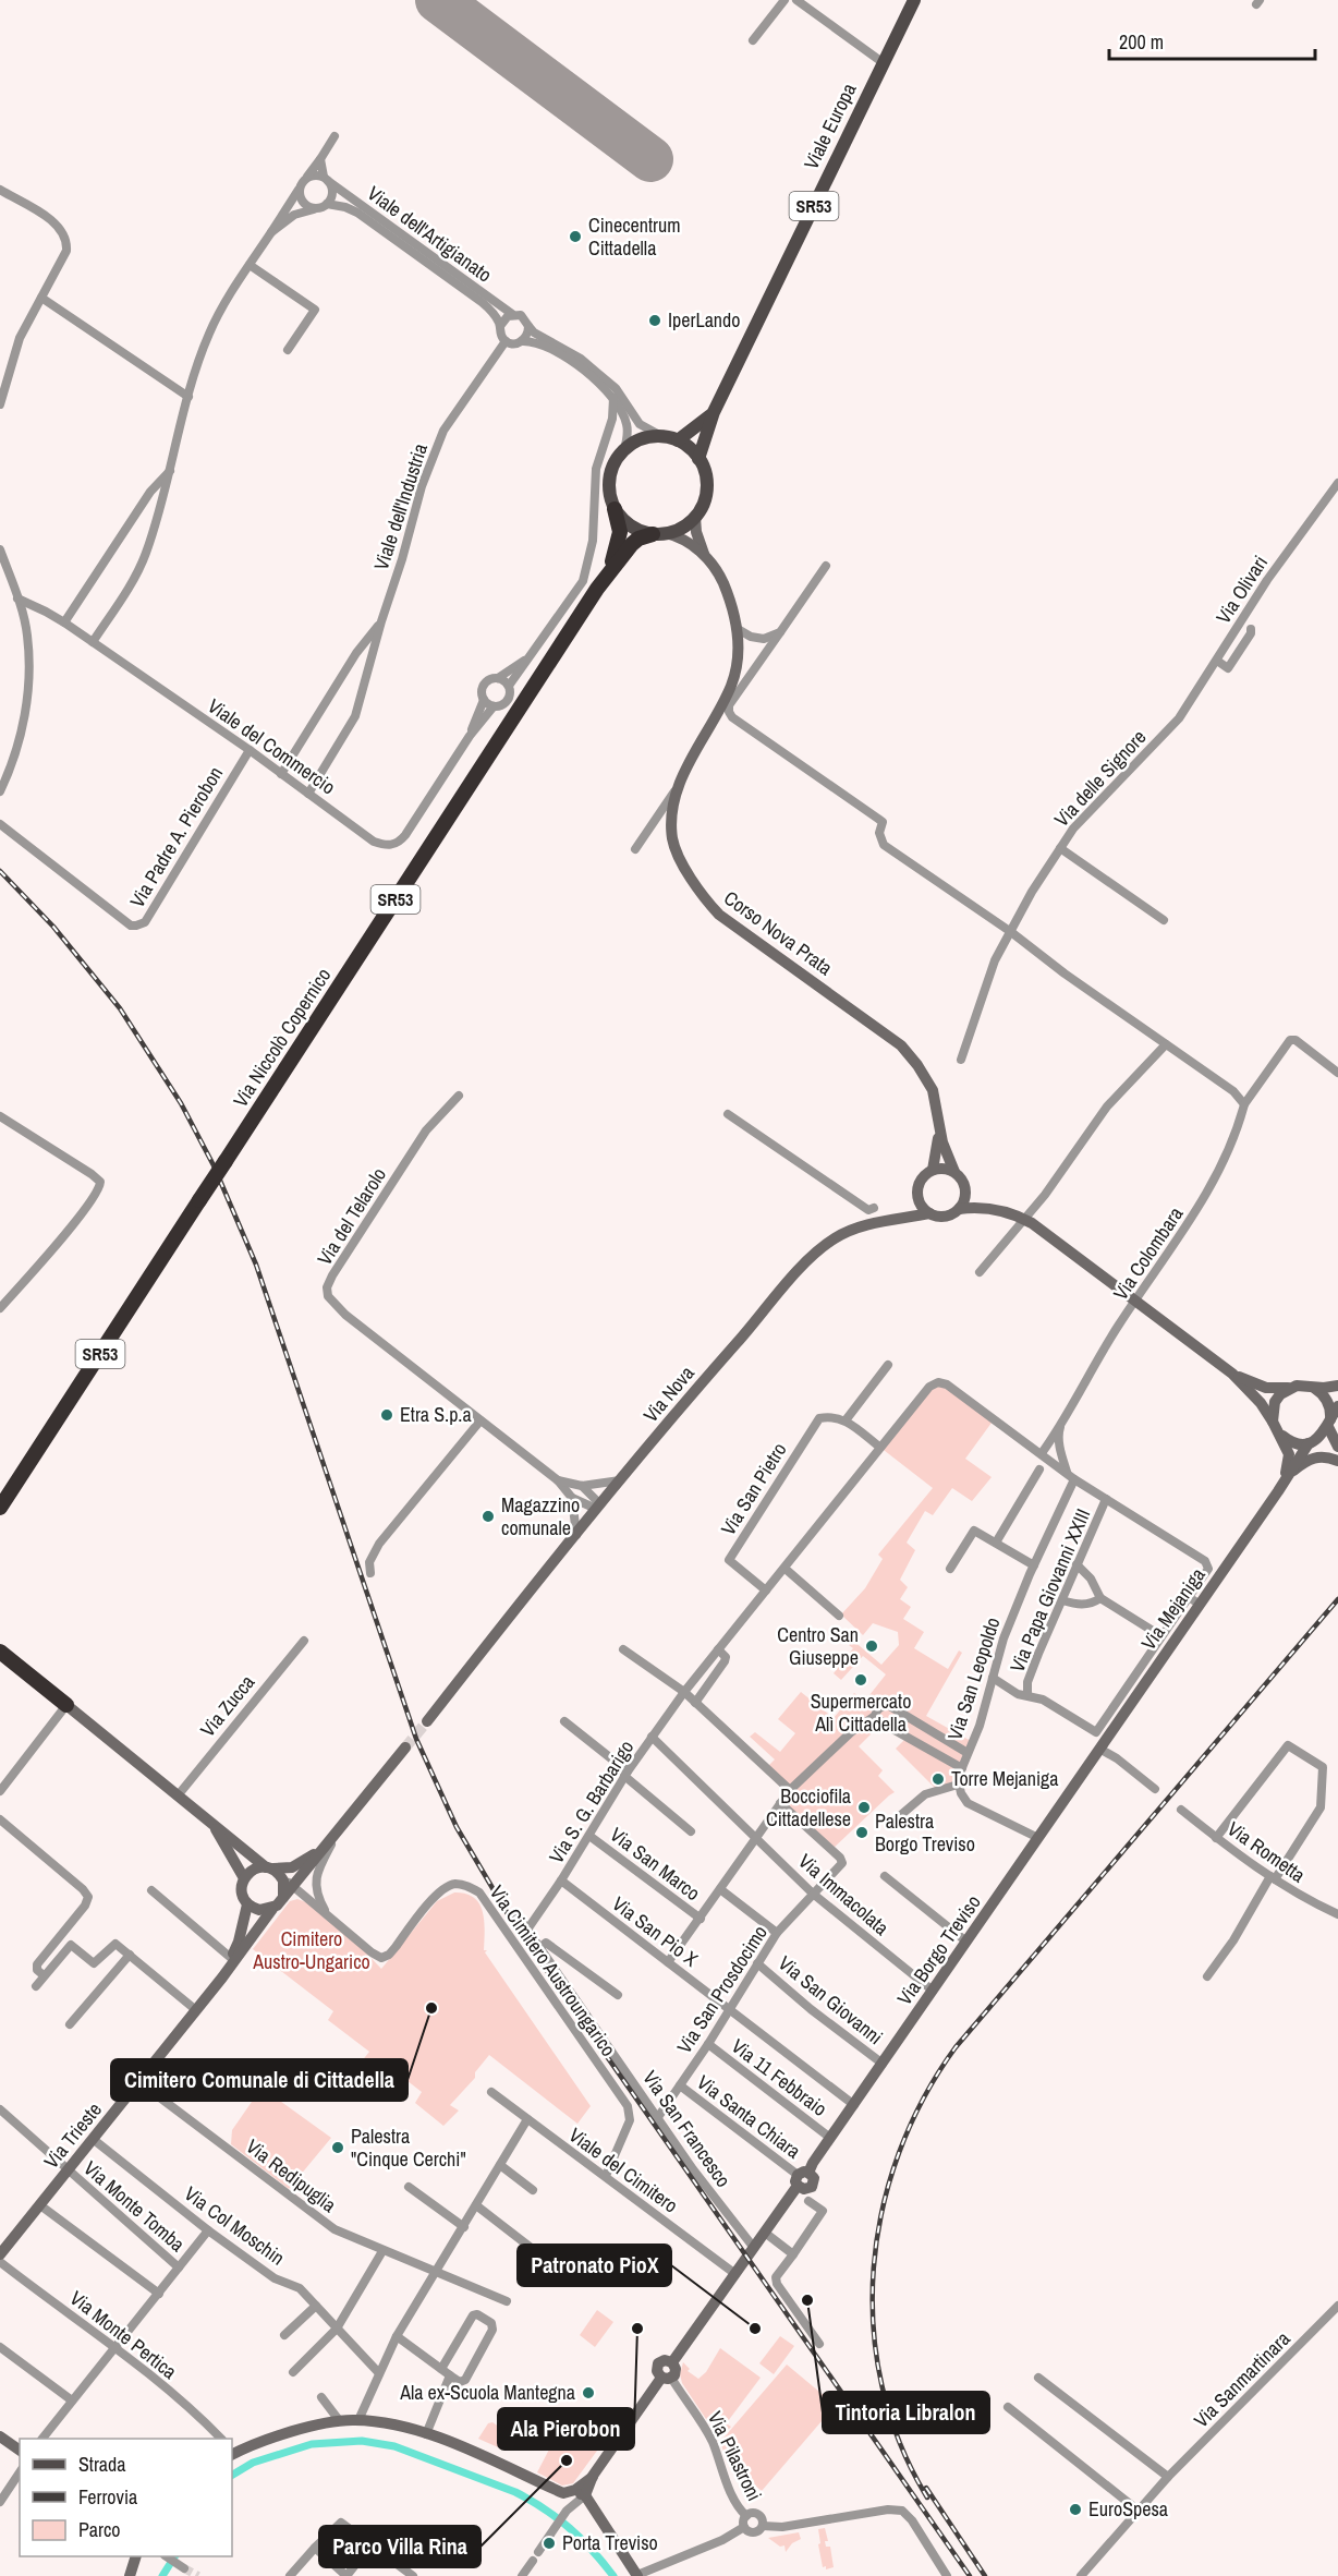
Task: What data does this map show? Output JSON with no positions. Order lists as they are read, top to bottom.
{
  "streets": {
    "highway": ["SR53", "Via Niccolò Copernico"],
    "main road": ["Viale Europa"],
    "street": [
      "Viale dell'Artigianato",
      "Viale dell'Industria",
      "Via Olivari",
      "Viale del Commercio",
      "Via delle Signore",
      "Via Padre A. Pierobon",
      "Corso Nova Prata",
      "Via del Telarolo",
      "Via Colombara",
      "Via Nova",
      "Via San Pietro",
      "Via Papa Giovanni XXIII",
      "Via Mejaniga",
      "Via San Leopoldo",
      "Via Zucca",
      "Via S. G. Barbarigo",
      "Via Rometta",
      "Via San Marco",
      "Via Immacolata",
      "Via San Pio X",
      "Via Borgo Treviso",
      "Via Cimitero Austroungarico",
      "Via San Prosdocimo",
      "Via San Giovanni",
      "Via 11 Febbraio",
      "Via Santa Chiara",
      "Via San Francesco",
      "Via Trieste",
      "Viale del Cimitero",
      "Via Redipuglia",
      "Via Monte Tomba",
      "Via Col Moschin",
      "Via Monte Pertica",
      "Via Sanmartinara",
      "Via Pilastroni"
    ]
  },
  "crossings": [
    ["Viale Europa", "SR53"],
    ["Viale Europa", "Viale dell'Artigianato"],
    ["Viale Europa", "Via Niccolò Copernico"],
    ["SR53", "Viale dell'Artigianato"],
    ["SR53", "Via Niccolò Copernico"],
    ["Viale dell'Artigianato", "Viale dell'Industria"],
    ["Viale dell'Artigianato", "Via Niccolò Copernico"],
    ["Viale dell'Industria", "Viale del Commercio"],
    ["Via Olivari", "Via delle Signore"],
    ["Viale del Commercio", "Via Padre A. Pierobon"],
    ["Corso Nova Prata", "Via Nova"],
    ["Via Colombara", "Via Nova"],
    ["Via Colombara", "Via San Leopoldo"],
    ["Via Nova", "Via Mejaniga"],
    ["Via Papa Giovanni XXIII", "Via Mejaniga"],
    ["Via Papa Giovanni XXIII", "Via San Leopoldo"],
    ["Via Mejaniga", "Via Borgo Treviso"],
    ["Via S. G. Barbarigo", "Via San Marco"],
    ["Via S. G. Barbarigo", "Via Immacolata"],
    ["Via S. G. Barbarigo", "Via San Pio X"],
    ["Via S. G. Barbarigo", "Via San Francesco"],
    ["Via Immacolata", "Via Borgo Treviso"],
    ["Via Immacolata", "Via San Prosdocimo"],
    ["Via San Pio X", "Via Borgo Treviso"],
    ["Via San Pio X", "Via San Prosdocimo"],
    ["Via Borgo Treviso", "Via San Giovanni"],
    ["Via Borgo Treviso", "Via 11 Febbraio"],
    ["Via Borgo Treviso", "Via Santa Chiara"],
    ["Via Borgo Treviso", "Via San Francesco"],
    ["Via Borgo Treviso", "Viale del Cimitero"],
    ["Via Borgo Treviso", "Via Pilastroni"],
    ["Via Cimitero Austroungarico", "Via Trieste"],
    ["Via Cimitero Austroungarico", "Viale del Cimitero"],
    ["Via San Prosdocimo", "Via San Giovanni"],
    ["Via San Prosdocimo", "Via 11 Febbraio"],
    ["Via San Prosdocimo", "Via Santa Chiara"],
    ["Via San Prosdocimo", "Via San Francesco"],
    ["Via Trieste", "Via Redipuglia"],
    ["Via Trieste", "Via Monte Tomba"],
    ["Via Trieste", "Via Col Moschin"]
  ],
  "parks": ["Cimitero Austro-Ungarico"],
  "places": [
    "Cinecentrum Cittadella",
    "IperLando",
    "Etra S.p.a",
    "Magazzino comunale",
    "Centro San Giuseppe",
    "Supermercato Alì Cittadella",
    "Torre Mejaniga",
    "Bocciofila Cittadellese",
    "Palestra Borgo Treviso",
    "Cimitero Comunale di Cittadella",
    "Palestra \"Cinque Cerchi\"",
    "Tintoria Libralon",
    "Ala Pierobon",
    "Patronato PioX",
    "Ala ex-Scuola Mantegna",
    "Parco Villa Rina",
    "EuroSpesa",
    "Porta Treviso"
  ],
  "legend": ["Strada", "Ferrovia", "Parco"],
  "scale_bar": "200 m"
}
